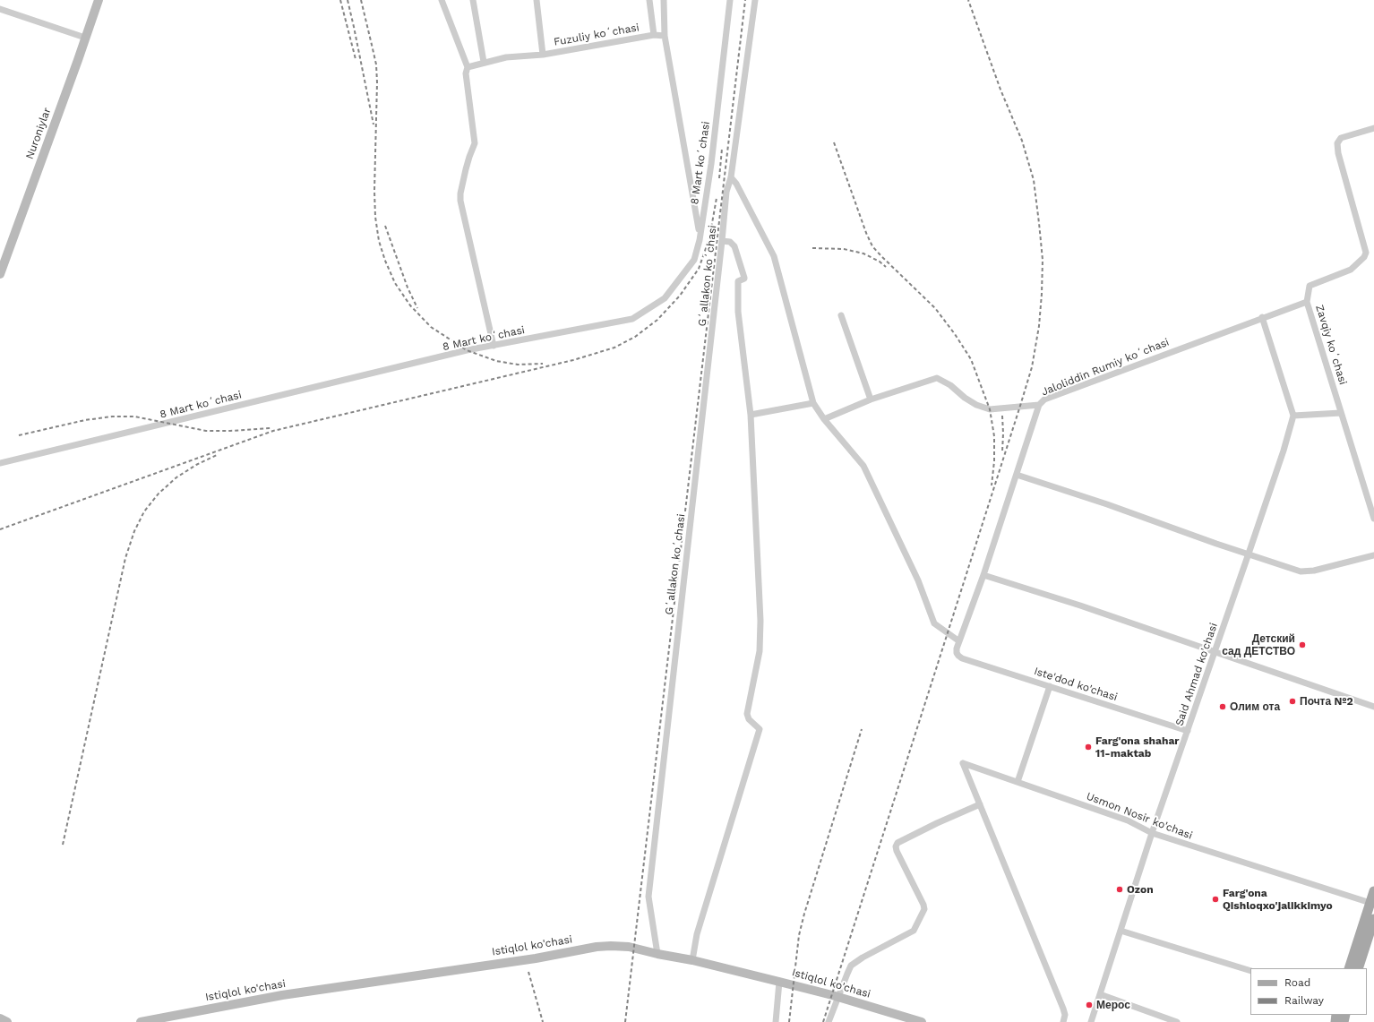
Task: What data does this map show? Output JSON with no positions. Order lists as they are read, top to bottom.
{
  "streets": {
    "main road": ["Nuroniylar", "Istiqlol ko'chasi"],
    "street": [
      "Fuzuliy koʻchasi",
      "8 Mart koʻchasi",
      "Gʻallakon koʻchasi",
      "Zavqiy koʻchasi",
      "Jaloliddin Rumiy koʻchasi",
      "Said Ahmad ko'chasi",
      "Iste'dod ko'chasi",
      "Usmon Nosir ko'chasi"
    ]
  },
  "crossings": [
    ["Gʻallakon koʻchasi", "Istiqlol ko'chasi"],
    ["Zavqiy koʻchasi", "Jaloliddin Rumiy koʻchasi"],
    ["Jaloliddin Rumiy koʻchasi", "Iste'dod ko'chasi"],
    ["Said Ahmad ko'chasi", "Iste'dod ko'chasi"],
    ["Said Ahmad ko'chasi", "Usmon Nosir ko'chasi"]
  ],
  "places": [
    "Детский сад ДЕТСТВО",
    "Почта №2",
    "Олим ота",
    "Farg'ona shahar 11-maktab",
    "Ozon",
    "Farg'ona Qishloqxo'jalikkimyo",
    "Мерос"
  ],
  "legend": ["Road", "Railway"]
}
